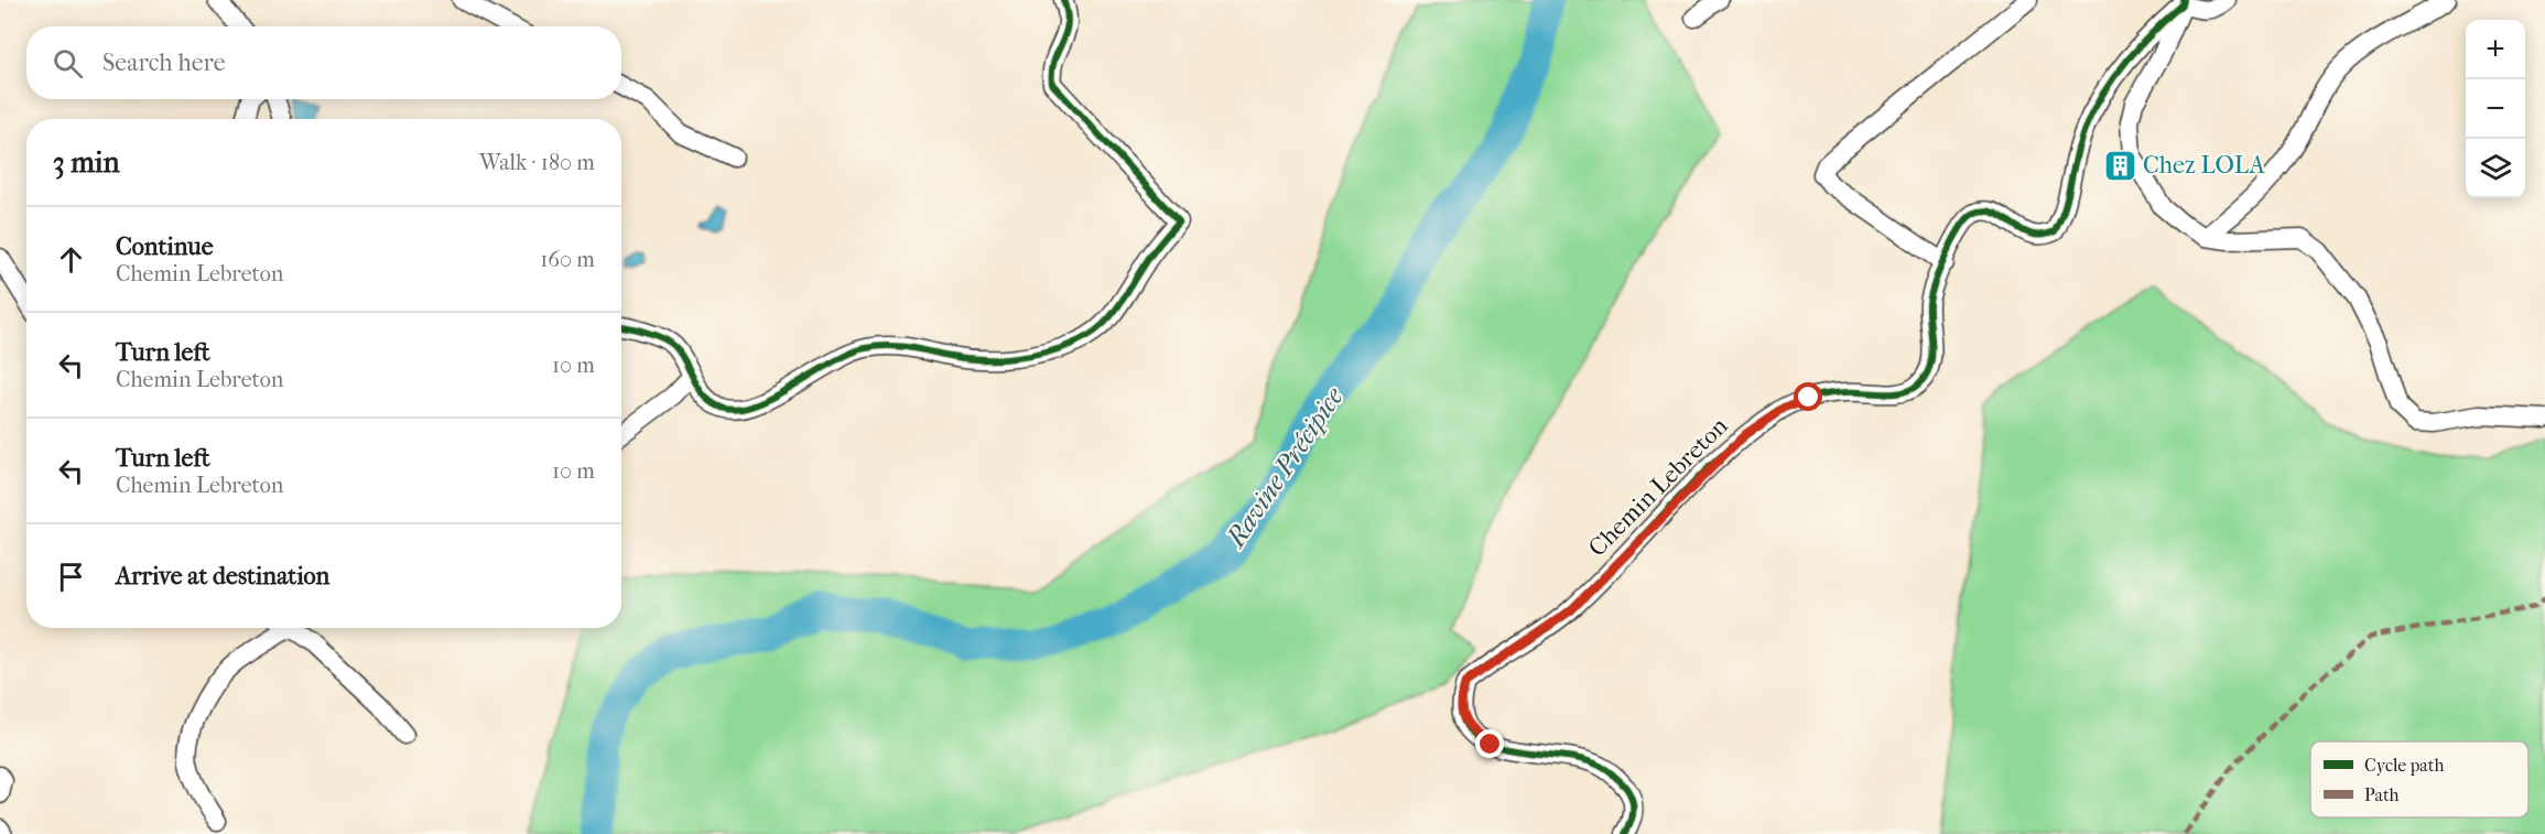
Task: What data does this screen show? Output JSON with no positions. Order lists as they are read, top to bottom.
{
  "streets": {
    "street": ["Chemin Lebreton"]
  },
  "water": ["Ravine Précipice"],
  "places": {
    "building": ["Chez LOLA"]
  },
  "legend": ["Cycle path", "Path"],
  "page": {
    "map_buttons": ["+", "−"],
    "search": "Search here",
    "heading": ["3 min", "Walk · 180 m"],
    "list": [
      ["Continue", "Chemin Lebreton", "160 m"],
      ["Turn left", "Chemin Lebreton", "10 m"],
      ["Turn left", "Chemin Lebreton", "10 m"],
      "Arrive at destination"
    ]
  }
}
